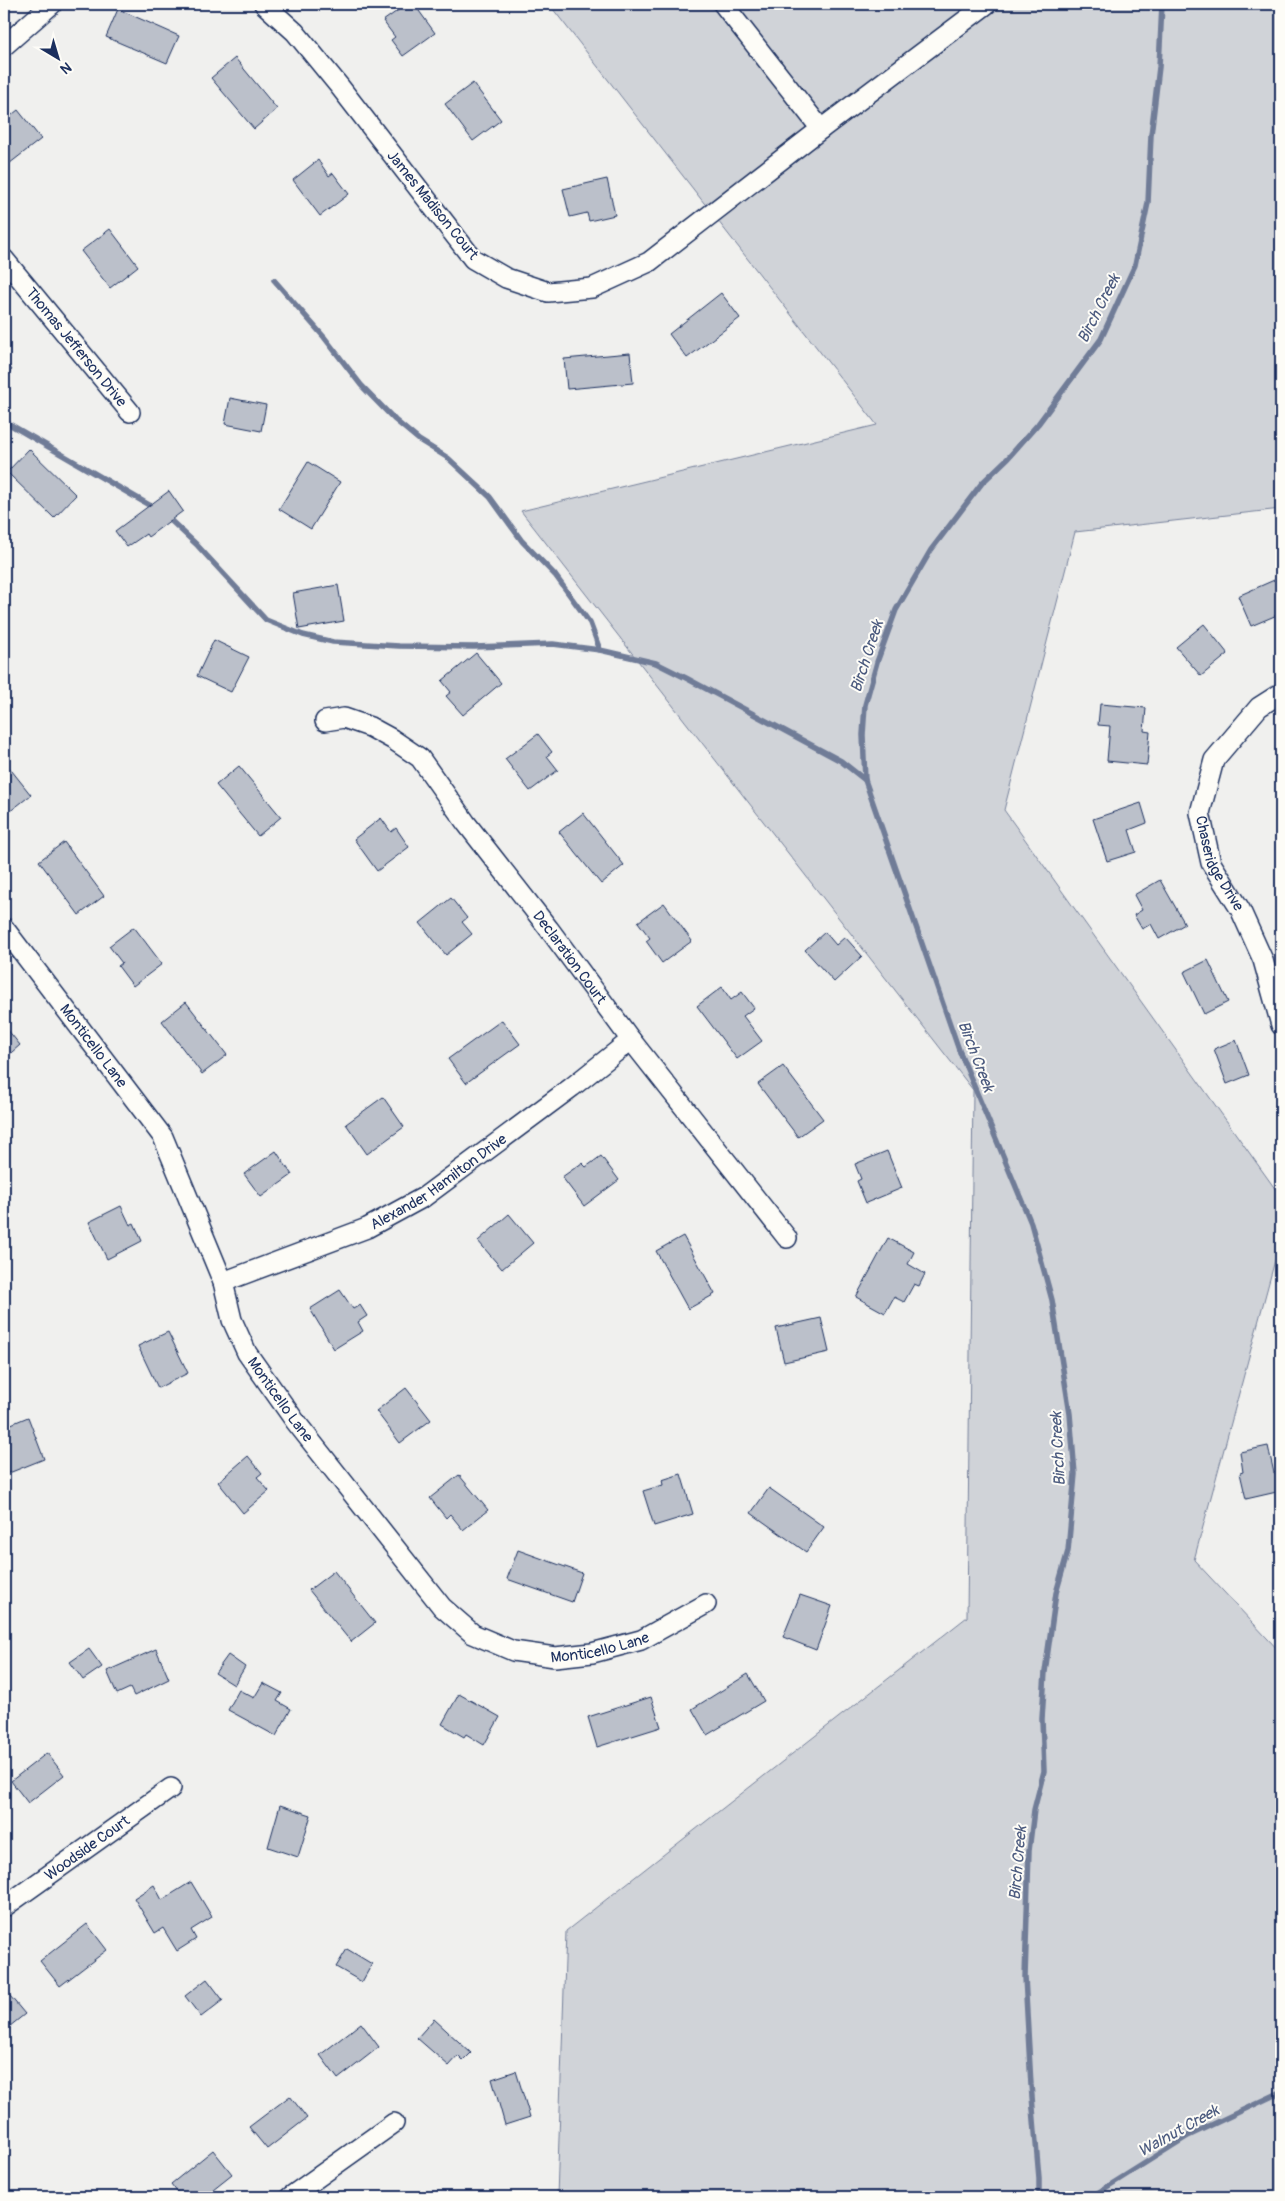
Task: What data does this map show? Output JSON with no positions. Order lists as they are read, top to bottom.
{
  "streets": {
    "street": [
      "James Madison Court",
      "Thomas Jefferson Drive",
      "Chaseridge Drive",
      "Declaration Court",
      "Monticello Lane",
      "Alexander Hamilton Drive",
      "Woodside Court"
    ]
  },
  "crossings": [
    ["Declaration Court", "Alexander Hamilton Drive"],
    ["Monticello Lane", "Alexander Hamilton Drive"]
  ],
  "water": ["Birch Creek", "Walnut Creek"],
  "north": "bottom right"
}
